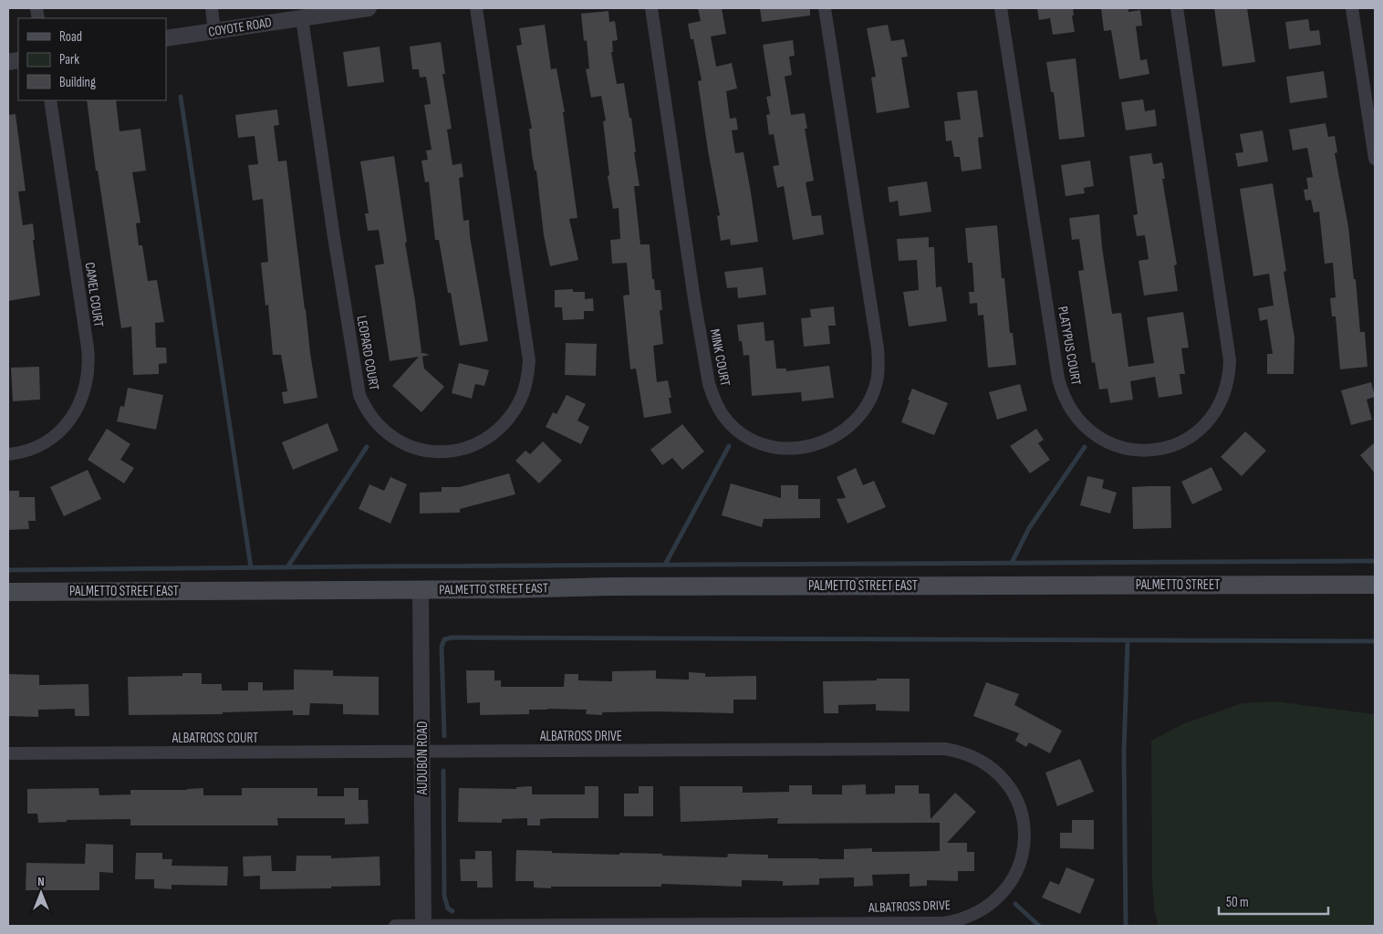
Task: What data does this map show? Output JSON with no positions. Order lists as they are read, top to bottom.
{
  "streets": {
    "main road": ["PALMETTO STREET", "PALMETTO STREET EAST"],
    "street": [
      "COYOTE ROAD",
      "CAMEL COURT",
      "PLATYPUS COURT",
      "LEOPARD COURT",
      "MINK COURT",
      "ALBATROSS DRIVE",
      "ALBATROSS COURT",
      "AUDUBON ROAD"
    ]
  },
  "crossings": [
    ["COYOTE ROAD", "LEOPARD COURT"],
    ["PALMETTO STREET", "PALMETTO STREET EAST"],
    ["PALMETTO STREET EAST", "AUDUBON ROAD"],
    ["ALBATROSS DRIVE", "ALBATROSS COURT"],
    ["ALBATROSS DRIVE", "AUDUBON ROAD"],
    ["ALBATROSS COURT", "AUDUBON ROAD"]
  ],
  "legend": ["Road", "Park", "Building"],
  "scale_bar": "50 m",
  "north": "top"
}
